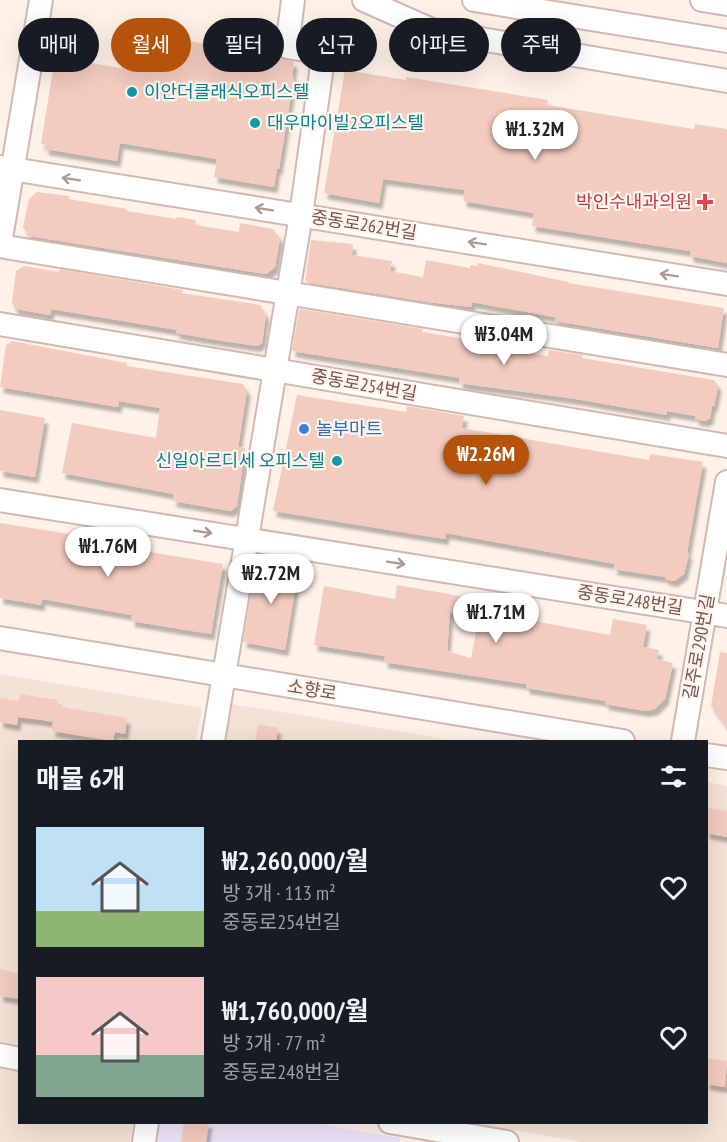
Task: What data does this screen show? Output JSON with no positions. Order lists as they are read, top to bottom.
{
  "streets": {
    "street": [
      "중동로262번길",
      "중동로254번길",
      "중동로248번길",
      "길주로290번길",
      "소향로"
    ]
  },
  "crossings": [
    ["중동로248번길", "길주로290번길"]
  ],
  "one_way": ["중동로248번길"],
  "places": {
    "other": [
      "이안더클래식오피스텔",
      "대우마이빌2오피스텔",
      "놀부마트",
      "신일아르디세 오피스텔"
    ],
    "health": ["박인수내과의원"]
  },
  "page": {
    "chip": [
      "매매",
      "월세",
      "필터",
      "신규",
      "아파트",
      "주택"
    ],
    "price": [
      "₩1.32M",
      "₩3.04M",
      "₩2.26M",
      "₩1.76M",
      "₩2.72M",
      "₩1.71M"
    ],
    "heading": "매물 6개",
    "list": [
      {
        "name": "₩2,260,000/월",
        "note": "방 3개 · 113 m² · 중동로254번길"
      },
      {
        "name": "₩1,760,000/월",
        "note": "방 3개 · 77 m² · 중동로248번길"
      }
    ]
  }
}
